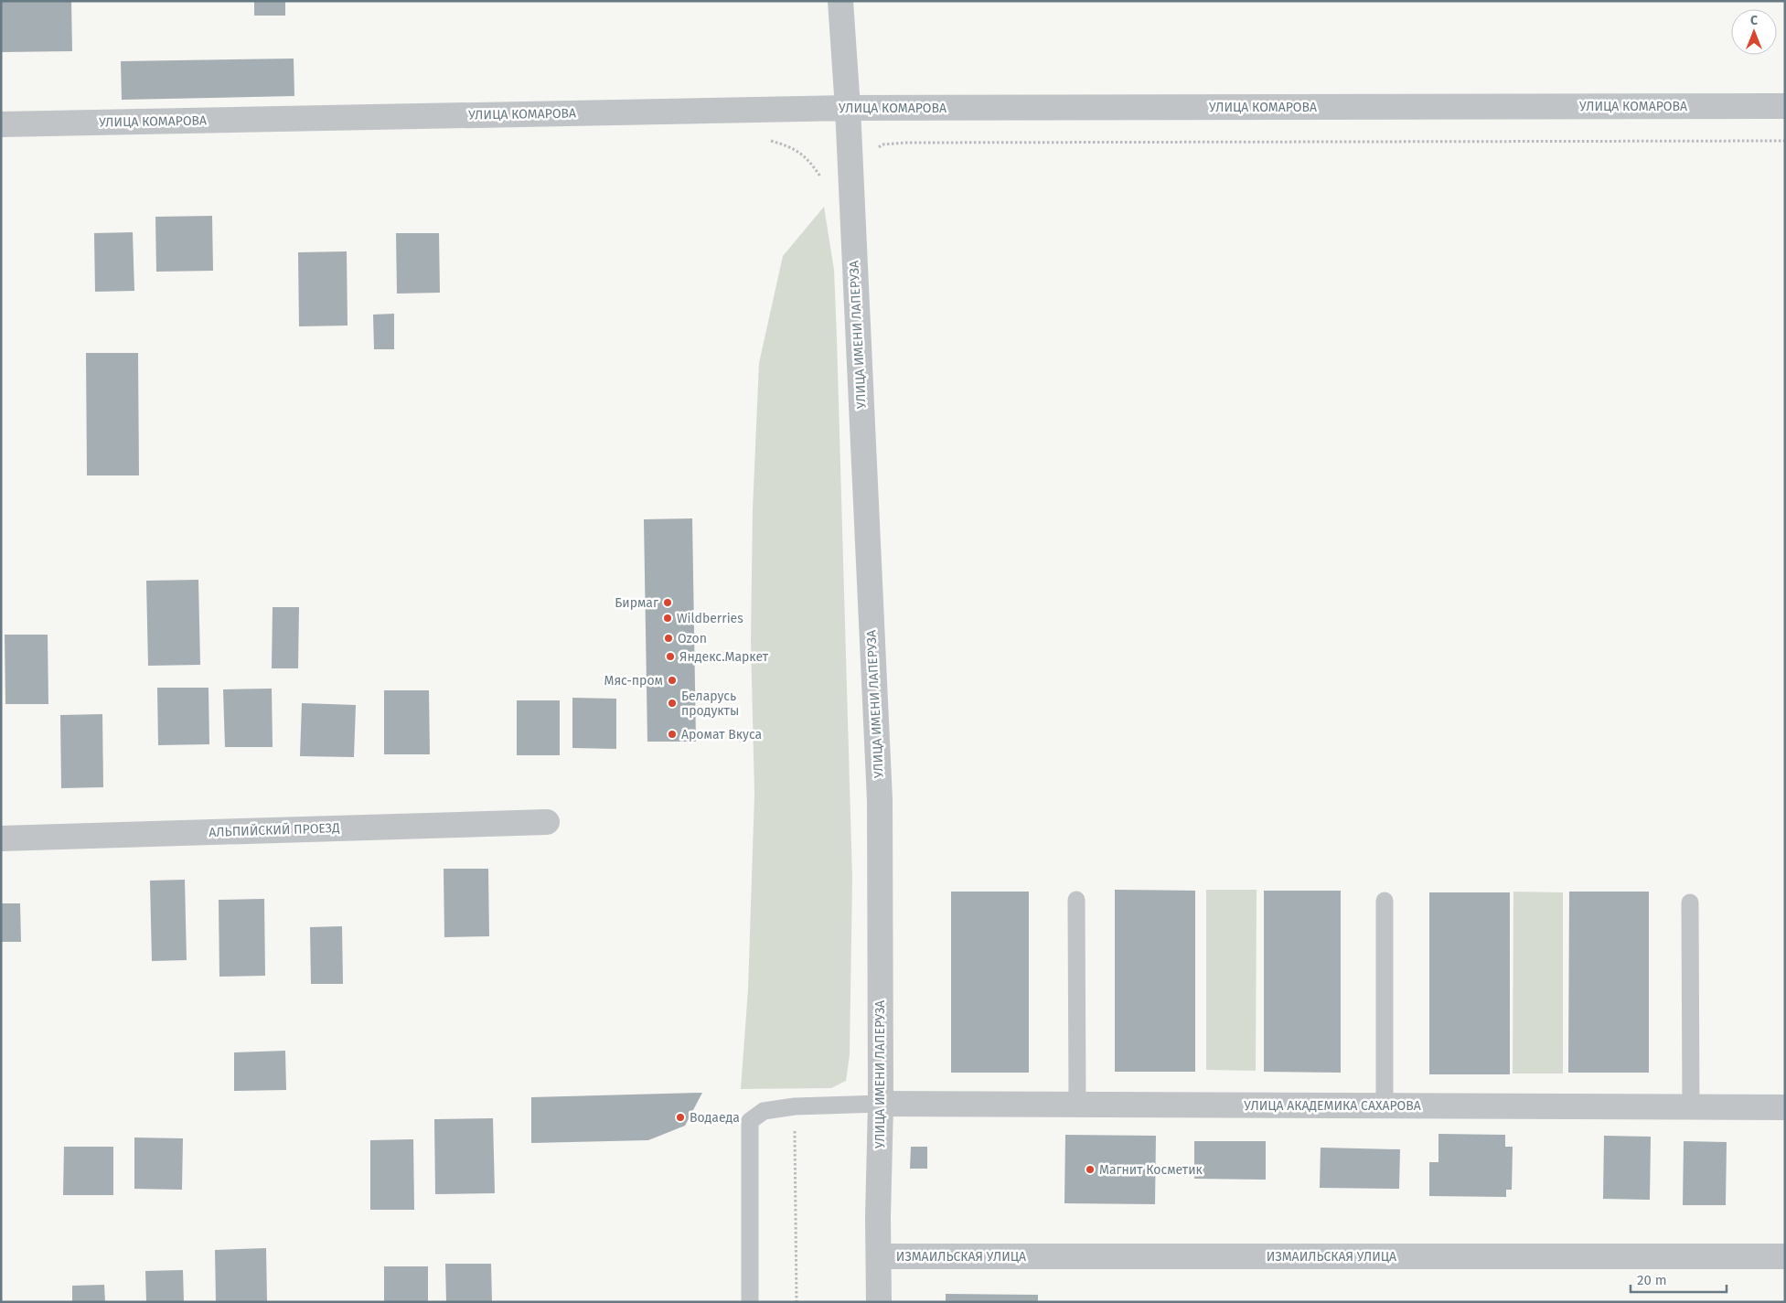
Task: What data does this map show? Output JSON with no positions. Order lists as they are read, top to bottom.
{
  "streets": {
    "street": [
      "УЛИЦА КОМАРОВА",
      "УЛИЦА ИМЕНИ ЛАПЕРУЗА",
      "АЛЬПИЙСКИЙ ПРОЕЗД",
      "УЛИЦА АКАДЕМИКА САХАРОВА",
      "ИЗМАИЛЬСКАЯ УЛИЦА"
    ]
  },
  "crossings": [
    ["УЛИЦА КОМАРОВА", "УЛИЦА ИМЕНИ ЛАПЕРУЗА"],
    ["УЛИЦА ИМЕНИ ЛАПЕРУЗА", "УЛИЦА АКАДЕМИКА САХАРОВА"],
    ["УЛИЦА ИМЕНИ ЛАПЕРУЗА", "ИЗМАИЛЬСКАЯ УЛИЦА"]
  ],
  "places": [
    "Бирмаг",
    "Wildberries",
    "Ozon",
    "Яндекс.Маркет",
    "Мяс-пром",
    "Беларусь продукты",
    "Аромат Вкуса",
    "Водаеда",
    "Магнит Косметик"
  ],
  "scale_bar": "20 m",
  "north": "top"
}
